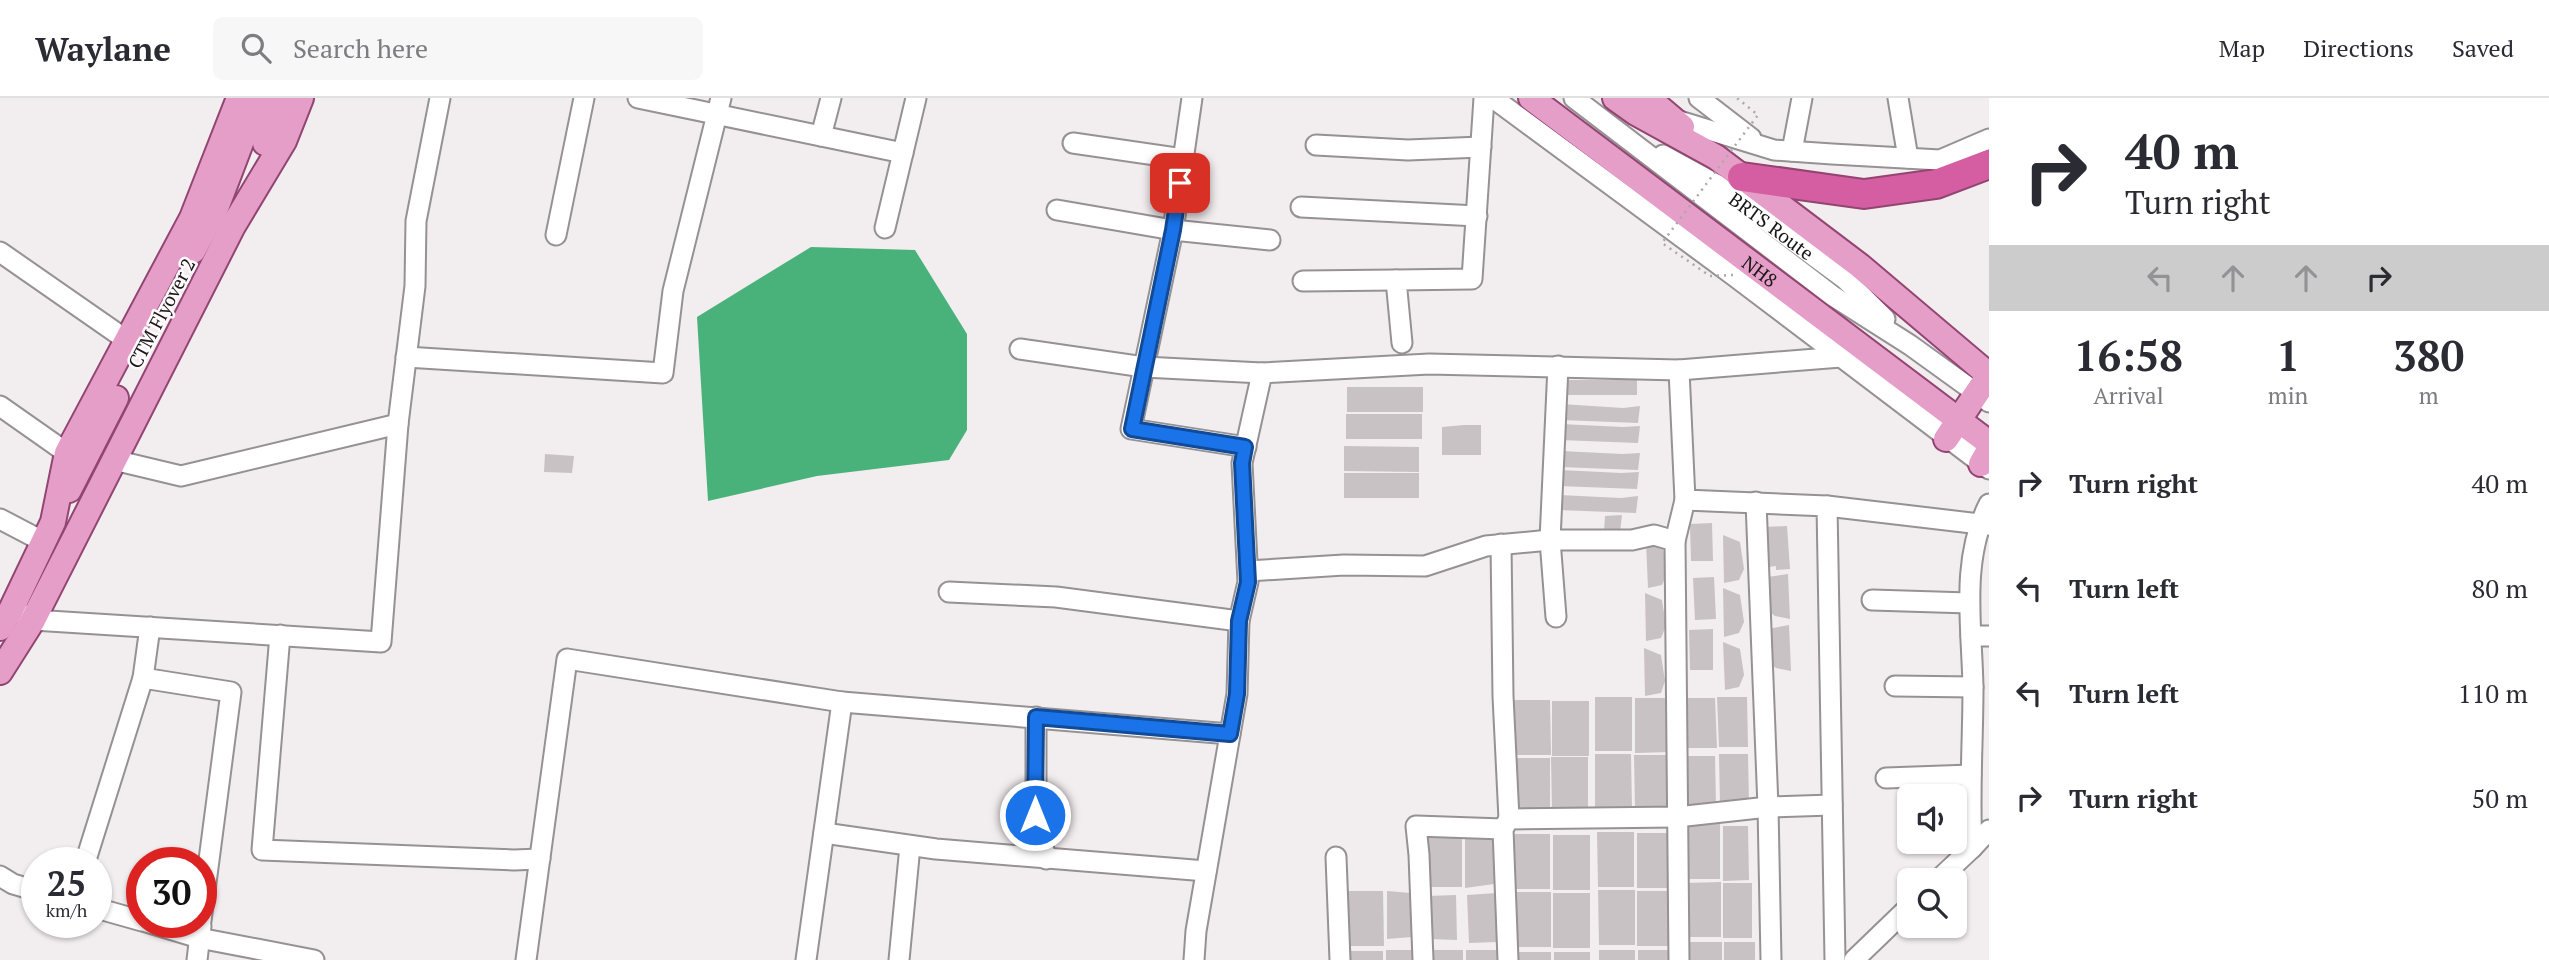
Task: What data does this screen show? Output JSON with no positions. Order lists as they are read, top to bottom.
{
  "streets": {
    "main road": ["NH8", "CTM Flyover 2"],
    "street": ["BRTS Route"]
  },
  "page": {
    "header": "Waylane",
    "search": "Search here",
    "nav": ["Map", "Directions", "Saved"],
    "turn": ["40 m", "Turn right"],
    "eta": [
      "16:58",
      "Arrival",
      "1",
      "min",
      "380",
      "m"
    ],
    "list": [
      {
        "name": "Turn right",
        "value": "40 m"
      },
      {
        "name": "Turn left",
        "value": "80 m"
      },
      {
        "name": "Turn left",
        "value": "110 m"
      },
      {
        "name": "Turn right",
        "value": "50 m"
      }
    ],
    "speed": "25 km/h",
    "limit": "30"
  }
}
